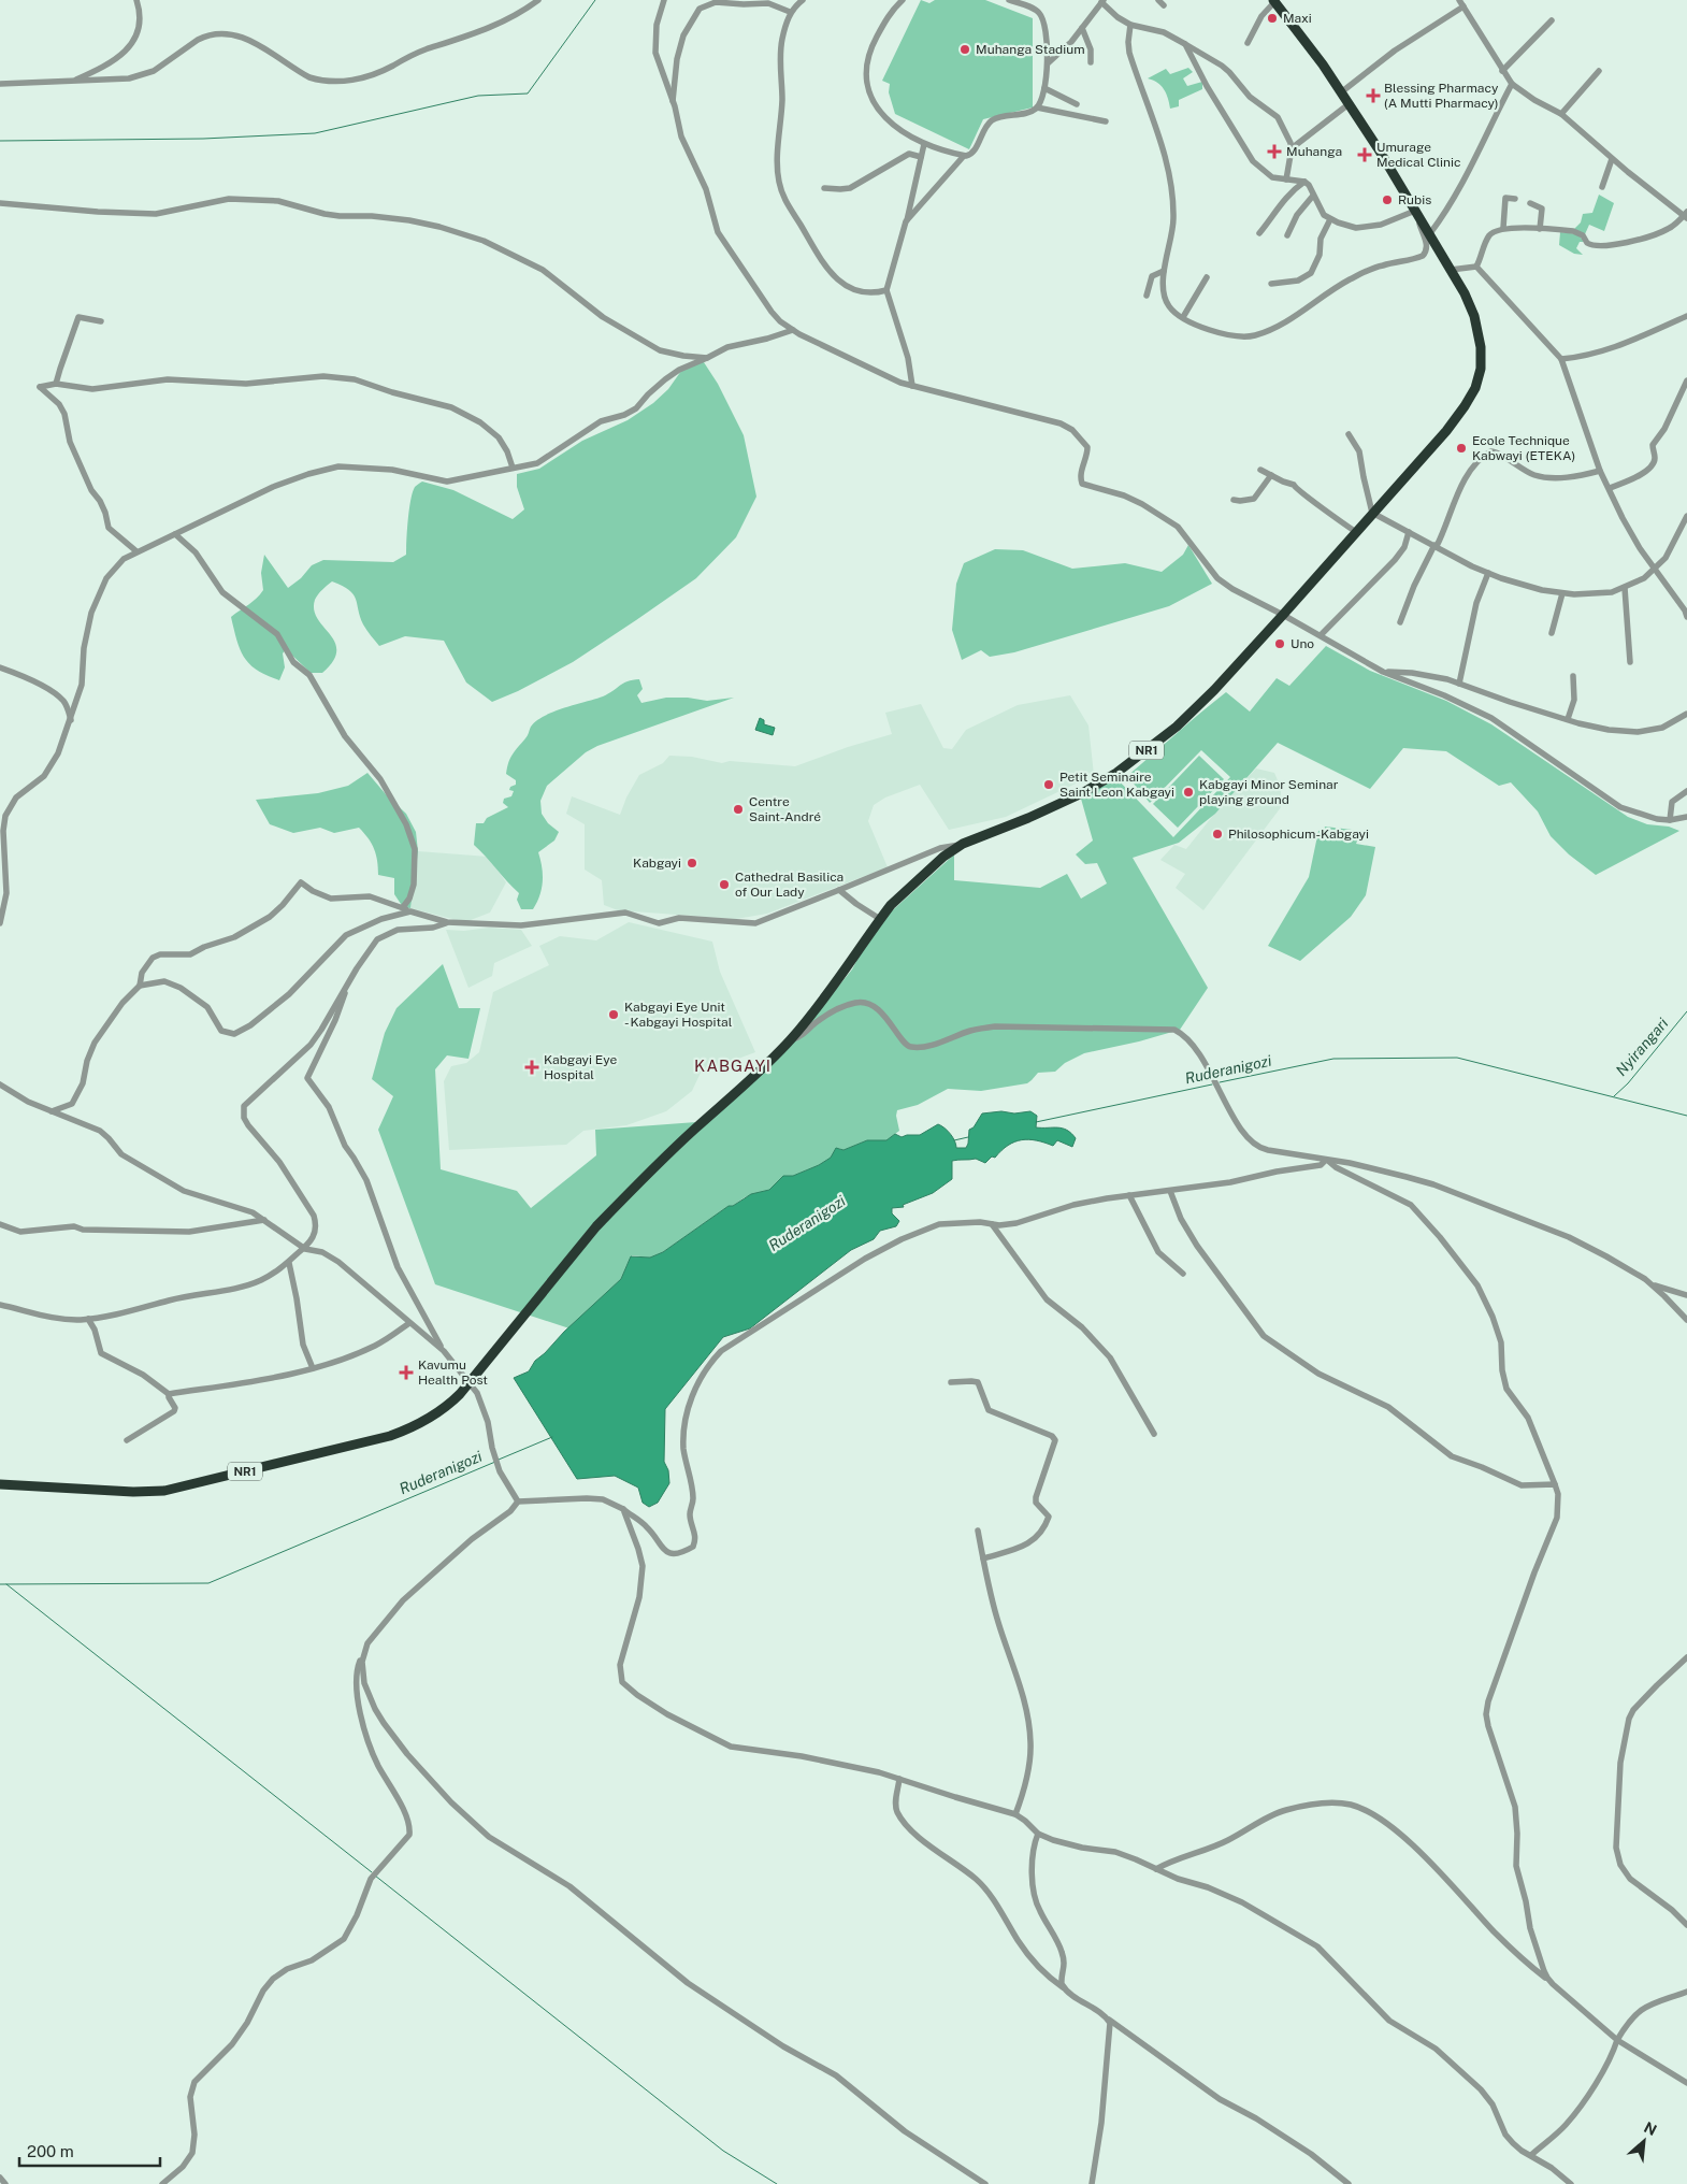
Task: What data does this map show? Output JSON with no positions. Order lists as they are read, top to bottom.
{
  "streets": {
    "highway": ["NR1"]
  },
  "districts": ["KABGAYI"],
  "water": ["Nyirangari", "Ruderanigozi"],
  "places": {
    "other": [
      "Maxi",
      "Muhanga Stadium",
      "Rubis",
      "Ecole Technique Kabwayi (ETEKA)",
      "Uno",
      "Petit Seminaire Saint Leon Kabgayi",
      "Kabgayi Minor Seminar playing ground",
      "Centre Saint-André",
      "Philosophicum-Kabgayi",
      "Kabgayi",
      "Cathedral Basilica of Our Lady",
      "Kabgayi Eye Unit - Kabgayi Hospital"
    ],
    "health": [
      "Blessing Pharmacy (A Mutti Pharmacy)",
      "Muhanga",
      "Umurage Medical Clinic",
      "Kabgayi Eye Hospital",
      "Kavumu Health Post"
    ]
  },
  "scale_bar": "200 m",
  "north": "top right"
}
